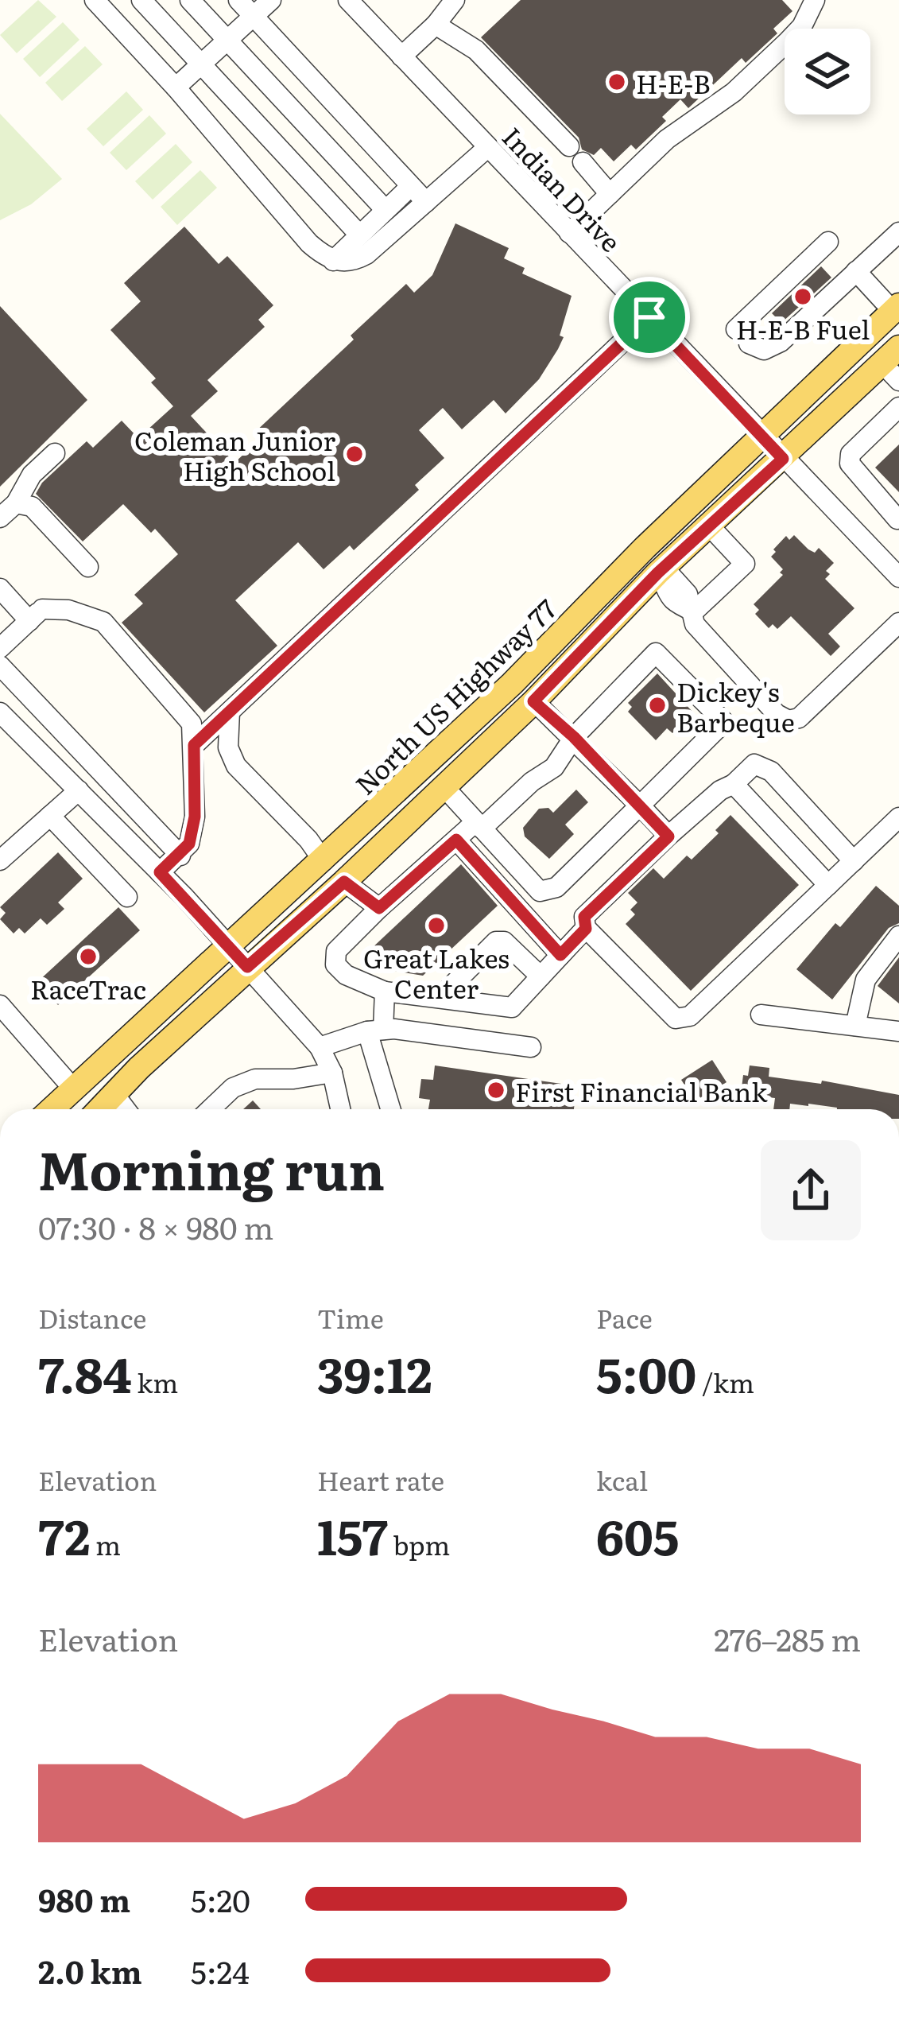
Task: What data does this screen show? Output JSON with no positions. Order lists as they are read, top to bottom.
{
  "streets": {
    "main road": ["North US Highway 77"],
    "street": ["Indian Drive"]
  },
  "crossings": [
    ["Indian Drive", "North US Highway 77"]
  ],
  "places": [
    "H-E-B",
    "H-E-B Fuel",
    "Coleman Junior High School",
    "Dickey's Barbeque",
    "Great Lakes Center",
    "RaceTrac",
    "First Financial Bank"
  ],
  "page": {
    "heading": ["Morning run", "07:30 · 8 × 980 m"],
    "stats": [
      ["Distance", "7.84 km"],
      ["Time", "39:12"],
      ["Pace", "5:00 /km"],
      ["Elevation", "72 m"],
      ["Heart rate", "157 bpm"],
      ["kcal", "605"]
    ],
    "chart": ["Elevation", "276–285 m"],
    "list": [
      {
        "name": "980 m",
        "note": "5:20"
      },
      {
        "name": "2.0 km",
        "note": "5:24"
      }
    ]
  }
}
